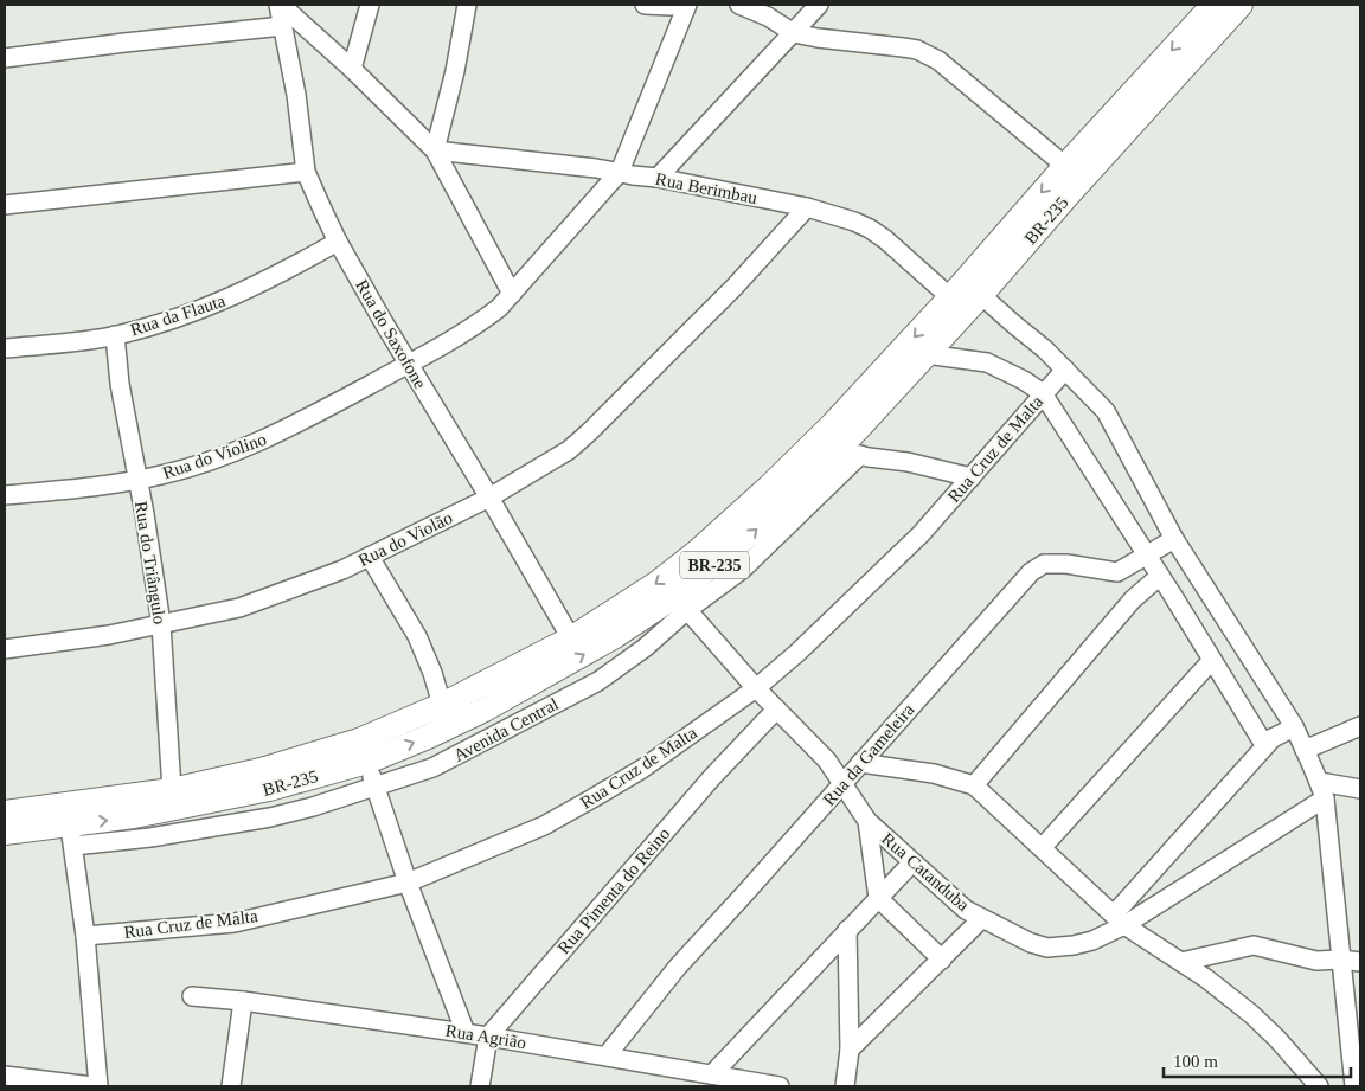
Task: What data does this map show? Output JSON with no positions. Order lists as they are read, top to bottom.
{
  "streets": {
    "main road": ["BR-235"],
    "street": [
      "Rua Berimbau",
      "Rua da Flauta",
      "Rua do Saxofone",
      "Rua Cruz de Malta",
      "Rua do Violino",
      "Rua do Violão",
      "Rua do Triângulo",
      "Avenida Central",
      "Rua da Gameleira",
      "Rua Catanduba",
      "Rua Pimenta do Reino",
      "Rua Agrião"
    ]
  },
  "crossings": [
    ["Rua Berimbau", "BR-235"],
    ["Rua Berimbau", "Rua do Violino"],
    ["Rua Berimbau", "Rua do Violão"],
    ["BR-235", "Rua do Saxofone"],
    ["BR-235", "Rua do Triângulo"],
    ["BR-235", "Avenida Central"],
    ["BR-235", "Rua Catanduba"],
    ["Rua da Flauta", "Rua do Saxofone"],
    ["Rua da Flauta", "Rua do Triângulo"],
    ["Rua do Saxofone", "Rua do Violino"],
    ["Rua do Saxofone", "Rua do Violão"],
    ["Rua Cruz de Malta", "Rua Catanduba"],
    ["Rua do Violino", "Rua do Triângulo"],
    ["Rua do Violão", "Rua do Triângulo"],
    ["Avenida Central", "Rua Catanduba"],
    ["Rua da Gameleira", "Rua Catanduba"],
    ["Rua da Gameleira", "Rua Agrião"],
    ["Rua Catanduba", "Rua Pimenta do Reino"],
    ["Rua Pimenta do Reino", "Rua Agrião"]
  ],
  "scale_bar": "100 m"
}
